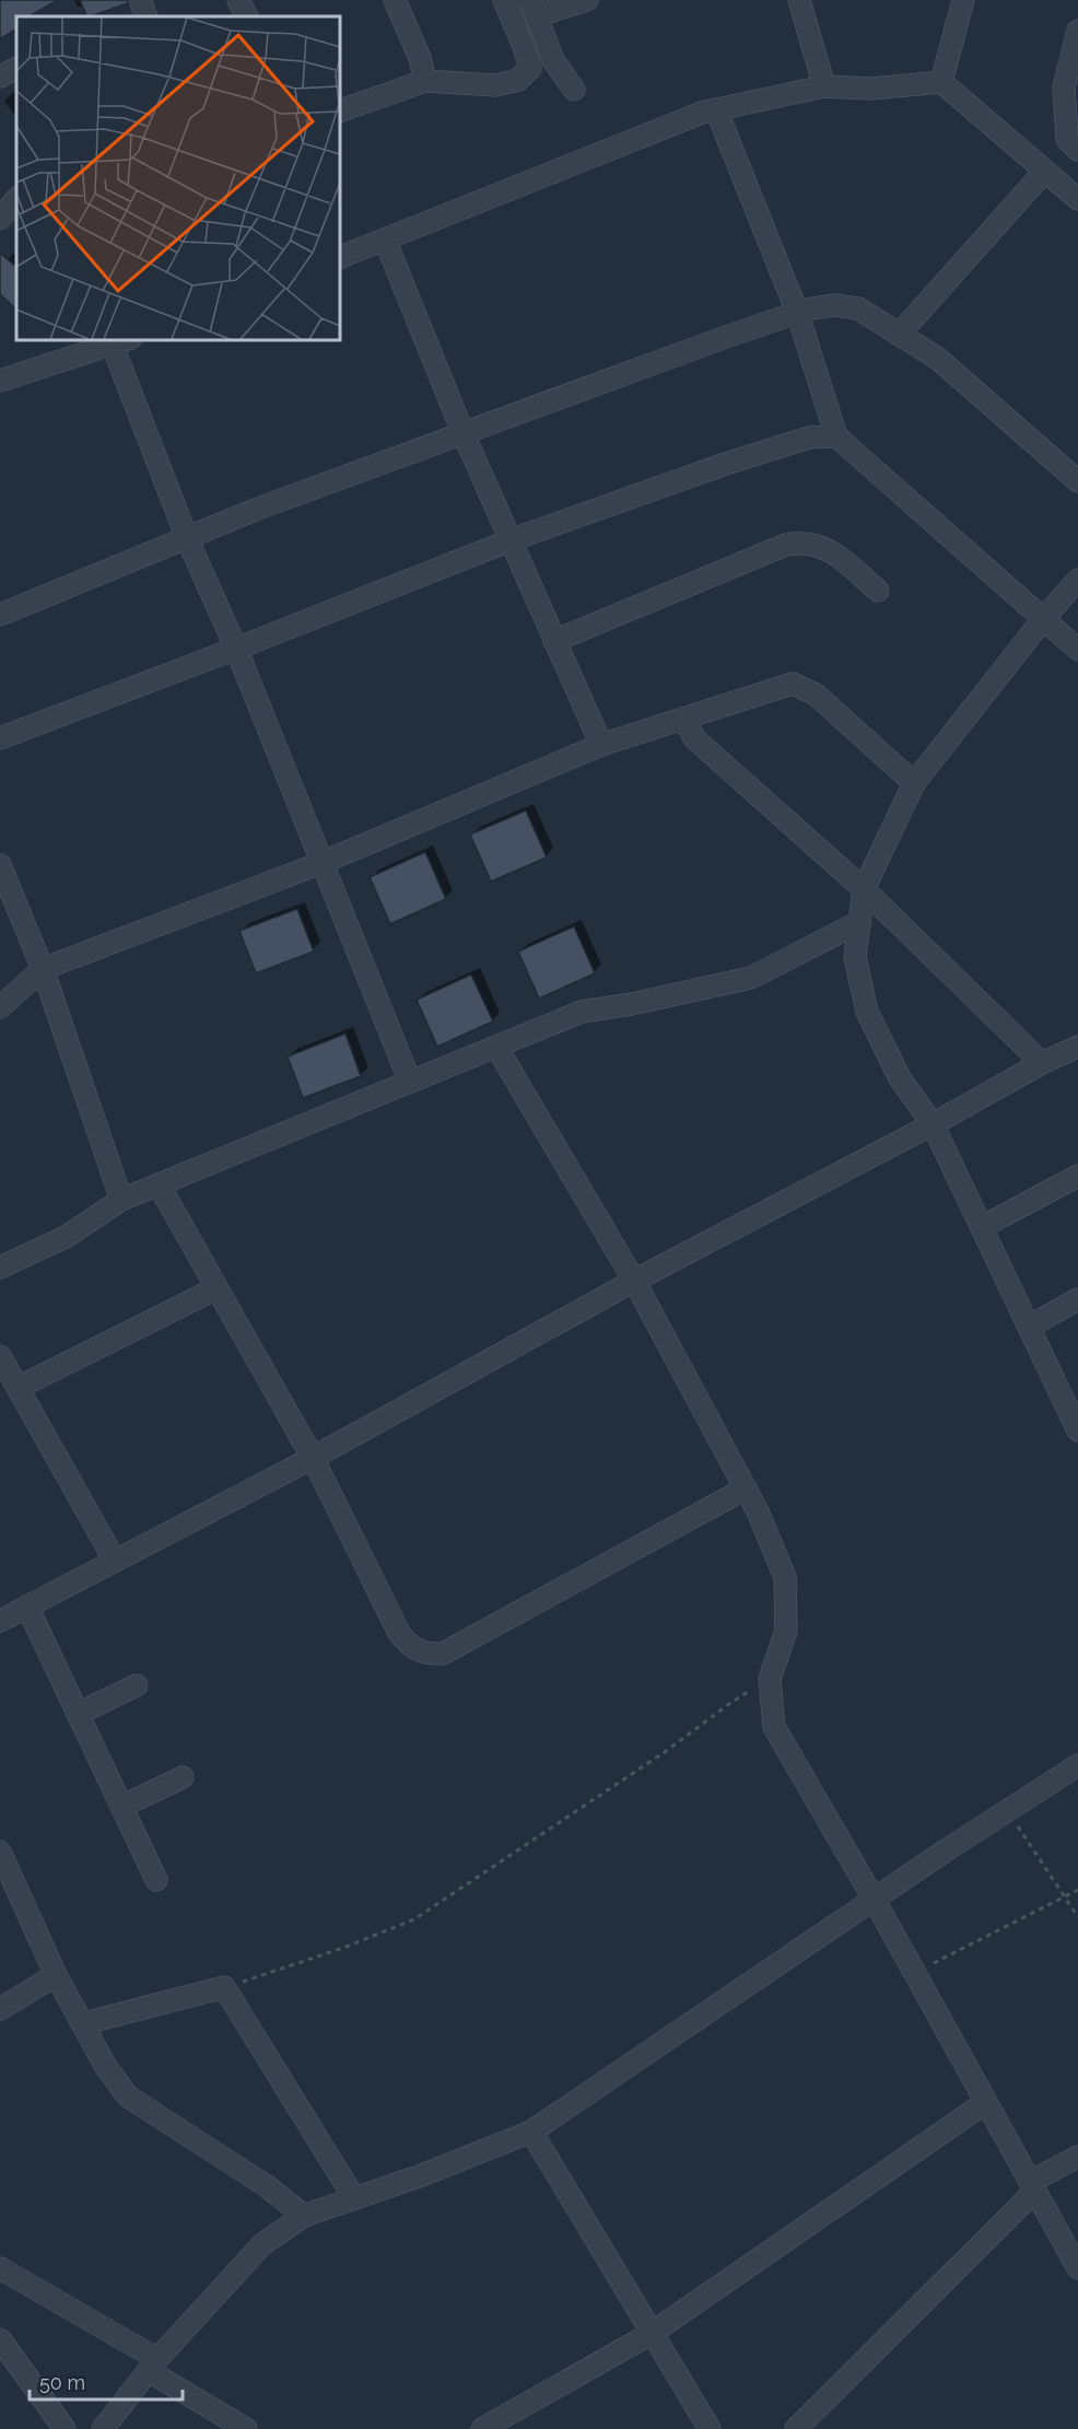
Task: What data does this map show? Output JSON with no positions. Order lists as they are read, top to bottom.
{
  "scale_bar": "50 m"
}
